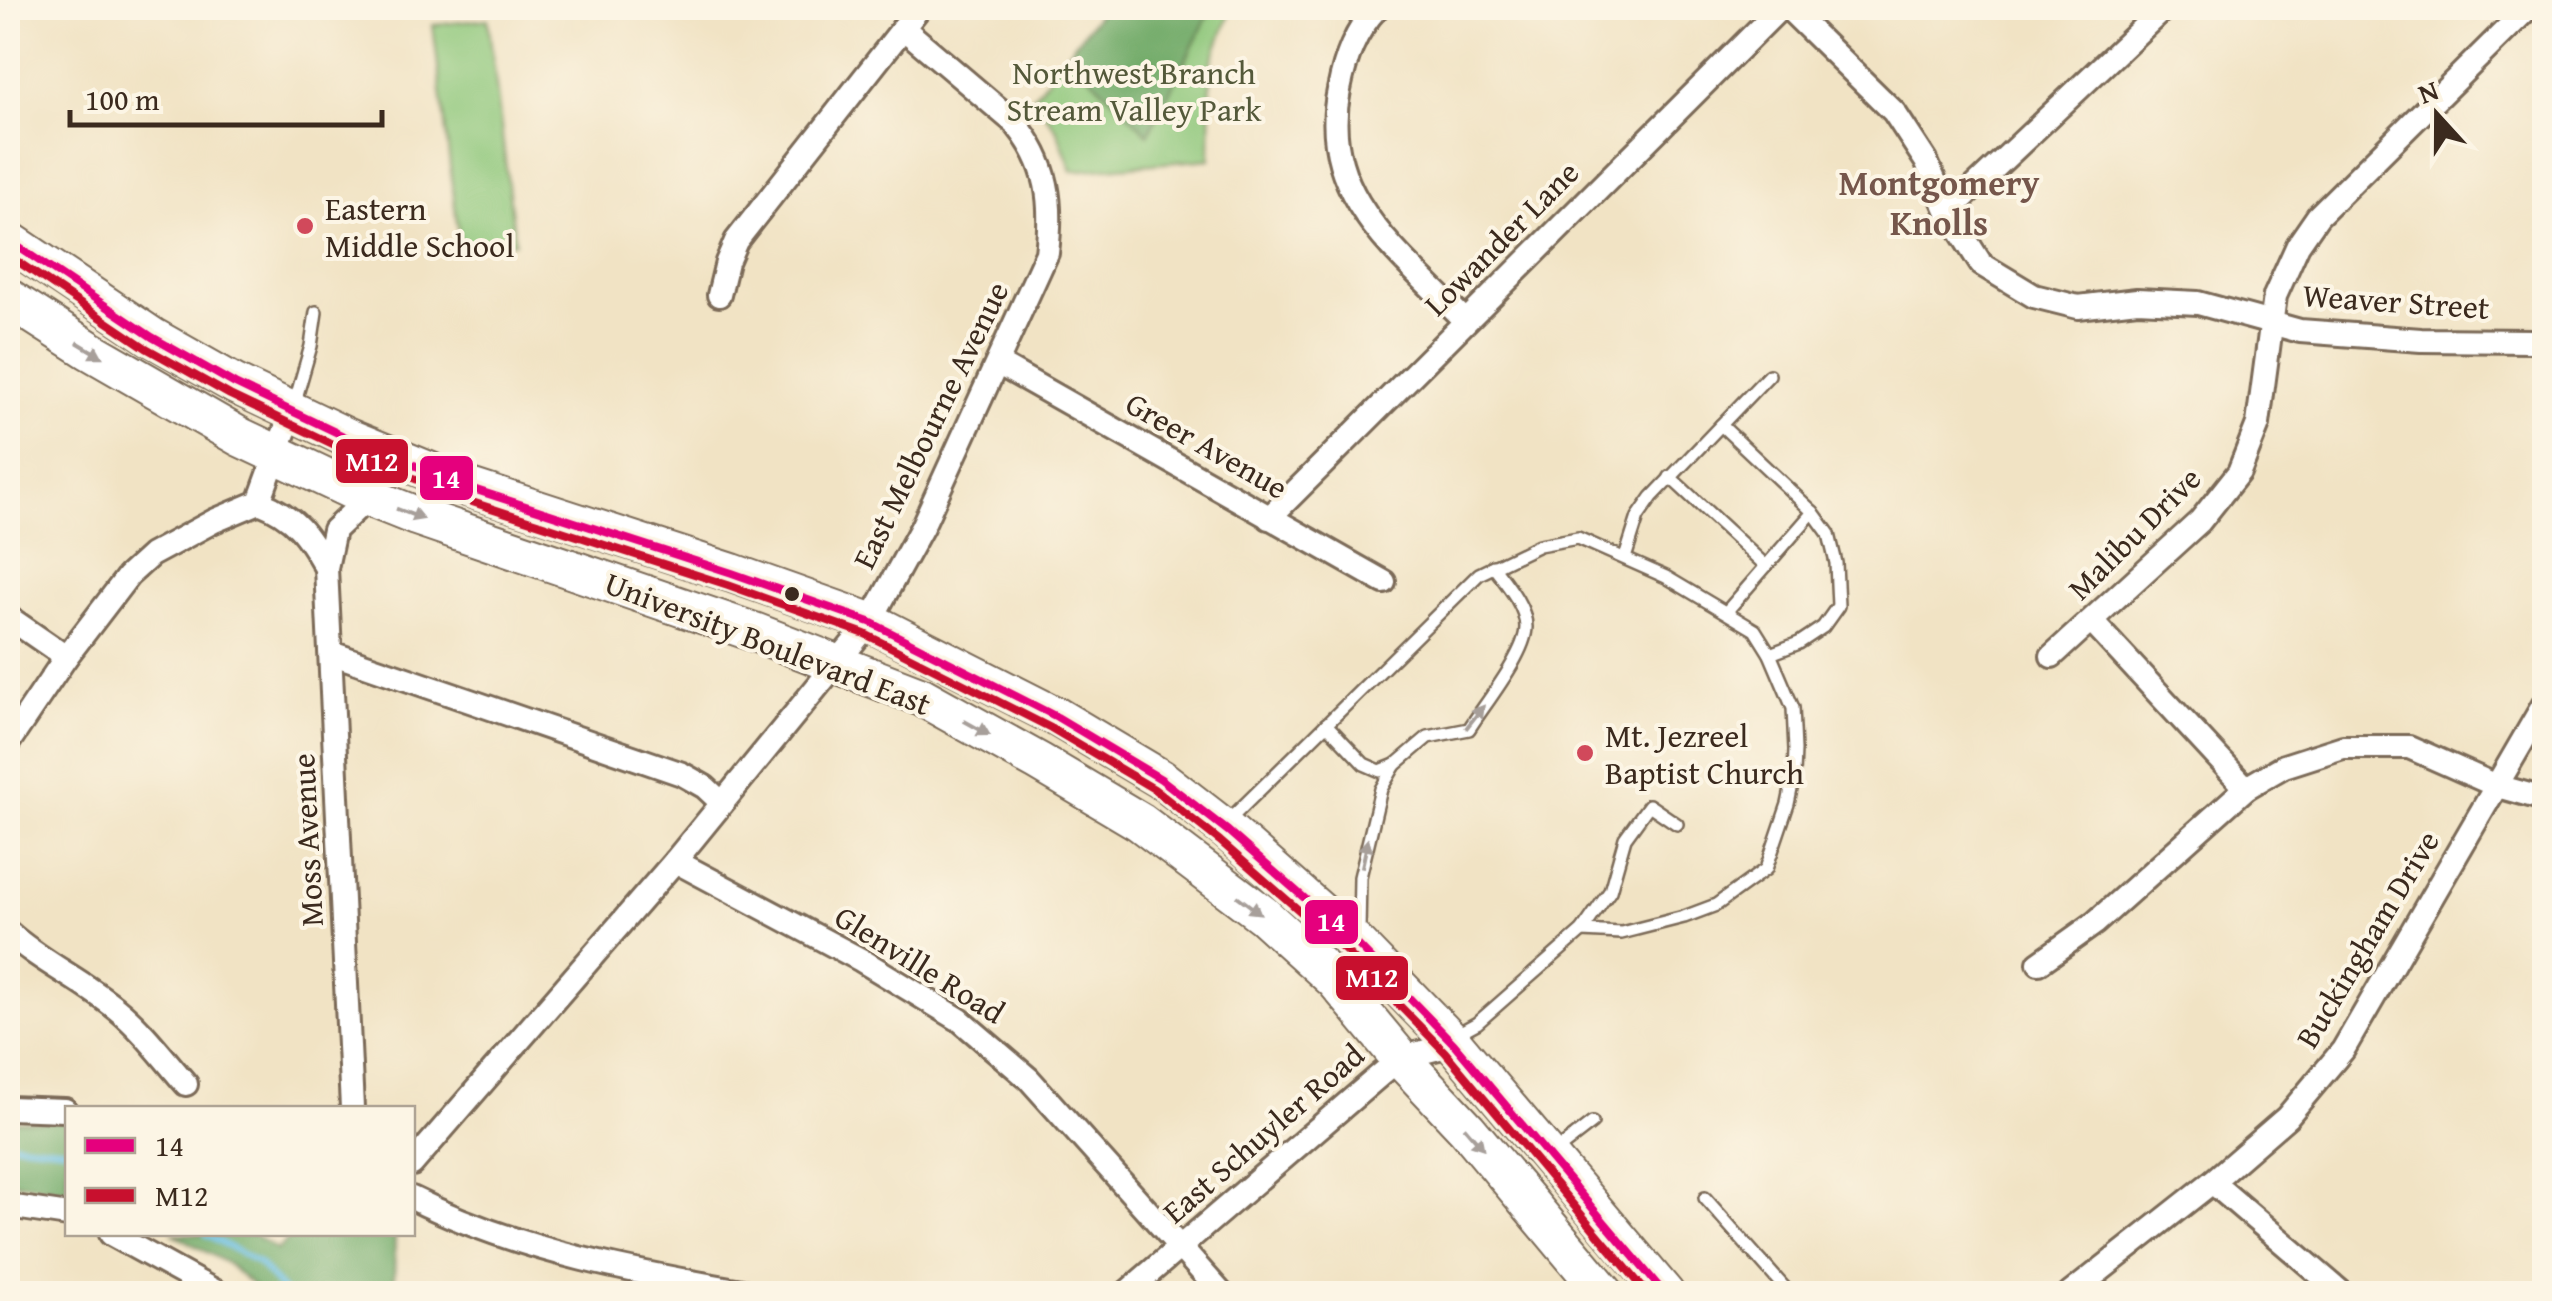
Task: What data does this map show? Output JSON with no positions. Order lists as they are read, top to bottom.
{
  "streets": {
    "main road": ["University Boulevard East"],
    "street": [
      "Lowander Lane",
      "Weaver Street",
      "East Melbourne Avenue",
      "Greer Avenue",
      "Malibu Drive",
      "Moss Avenue",
      "Buckingham Drive",
      "Glenville Road",
      "East Schuyler Road"
    ]
  },
  "crossings": [
    ["Lowander Lane", "Weaver Street"],
    ["Lowander Lane", "Greer Avenue"],
    ["Weaver Street", "Malibu Drive"],
    ["East Melbourne Avenue", "Greer Avenue"],
    ["East Melbourne Avenue", "University Boulevard East"],
    ["East Melbourne Avenue", "Glenville Road"],
    ["University Boulevard East", "Moss Avenue"],
    ["University Boulevard East", "East Schuyler Road"],
    ["Glenville Road", "East Schuyler Road"]
  ],
  "districts": ["Montgomery Knolls"],
  "parks": ["Northwest Branch Stream Valley Park"],
  "places": ["Eastern Middle School", "Mt. Jezreel Baptist Church"],
  "lines": ["transit line 14", "transit line M12"],
  "legend": ["14", "M12"],
  "scale_bar": "100 m",
  "north": "top"
}
